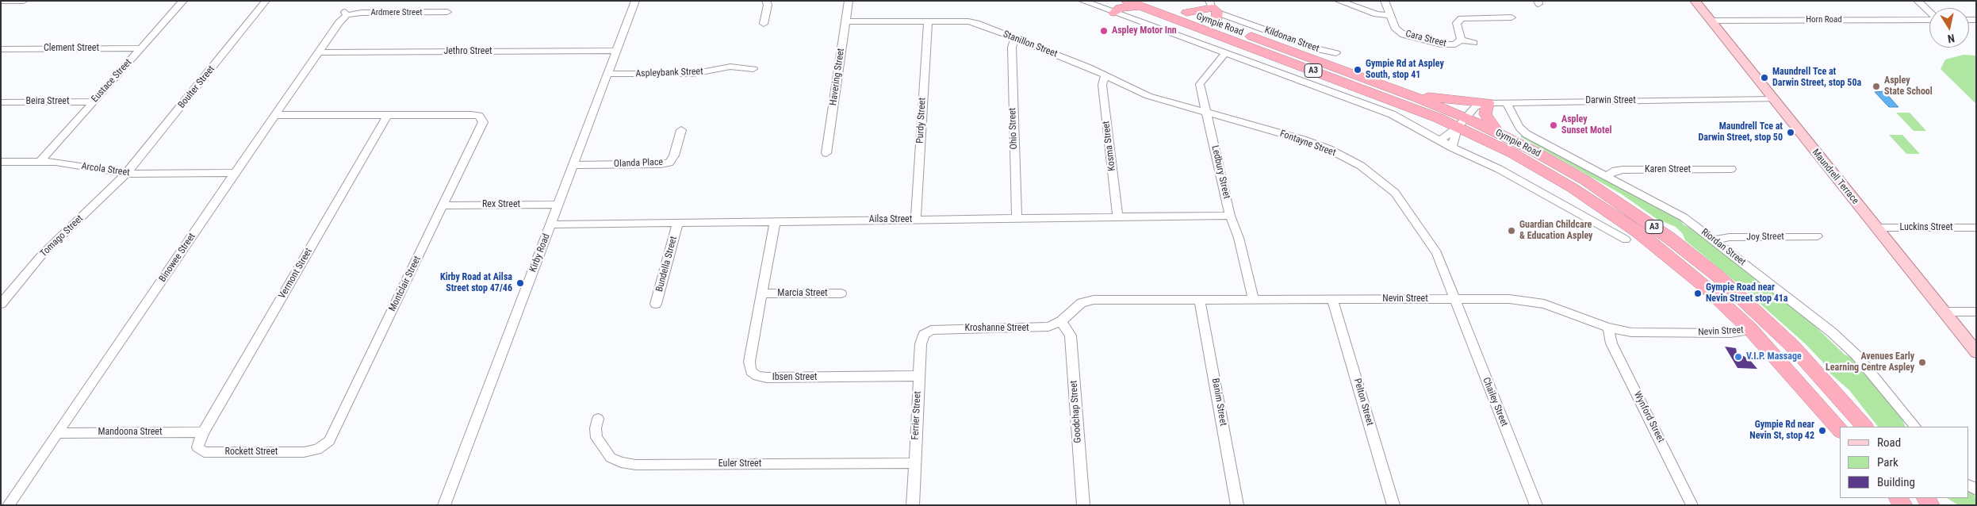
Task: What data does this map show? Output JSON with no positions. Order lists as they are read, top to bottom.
{
  "streets": {
    "highway": ["Gympie Road", "A3"],
    "main road": ["Maundrell Terrace"],
    "street": [
      "Ardmere Street",
      "Horn Road",
      "Cara Street",
      "Kildonan Street",
      "Stanillon Street",
      "Clement Street",
      "Jethro Street",
      "Aspleybank Street",
      "Havering Street",
      "Eustace Street",
      "Boulter Street",
      "Darwin Street",
      "Beira Street",
      "Purdy Street",
      "Ohio Street",
      "Fontayne Street",
      "Kosma Street",
      "Olanda Place",
      "Arcola Street",
      "Karen Street",
      "Ledbury Street",
      "Rex Street",
      "Ailsa Street",
      "Luckins Street",
      "Tomago Street",
      "Joy Street",
      "Riordan Street",
      "Kirby Road",
      "Binowee Street",
      "Bundella Street",
      "Vermont Street",
      "Montclair Street",
      "Marcia Street",
      "Nevin Street",
      "Kroshanne Street",
      "Ibsen Street",
      "Banim Street",
      "Pelton Street",
      "Chailey Street",
      "Goodchap Street",
      "Ferrier Street",
      "Wynford Street",
      "Mandoona Street",
      "Rockett Street",
      "Euler Street"
    ]
  },
  "crossings": [
    ["Ardmere Street", "Binowee Street"],
    ["Horn Road", "Maundrell Terrace"],
    ["Gympie Road", "Kildonan Street"],
    ["Gympie Road", "Darwin Street"],
    ["Gympie Road", "Nevin Street"],
    ["Stanillon Street", "Havering Street"],
    ["Stanillon Street", "Purdy Street"],
    ["Stanillon Street", "Ohio Street"],
    ["Stanillon Street", "Fontayne Street"],
    ["Stanillon Street", "Kosma Street"],
    ["Stanillon Street", "Ledbury Street"],
    ["Clement Street", "Eustace Street"],
    ["Jethro Street", "Kirby Road"],
    ["Jethro Street", "Binowee Street"],
    ["Aspleybank Street", "Kirby Road"],
    ["Eustace Street", "Beira Street"],
    ["Eustace Street", "Arcola Street"],
    ["Boulter Street", "Arcola Street"],
    ["Boulter Street", "Tomago Street"],
    ["Darwin Street", "Maundrell Terrace"],
    ["Darwin Street", "Riordan Street"],
    ["Purdy Street", "Ailsa Street"],
    ["Ohio Street", "Ailsa Street"],
    ["Fontayne Street", "Ledbury Street"],
    ["Fontayne Street", "Nevin Street"],
    ["Fontayne Street", "Chailey Street"],
    ["Kosma Street", "Ailsa Street"],
    ["Olanda Place", "Kirby Road"],
    ["Arcola Street", "Tomago Street"],
    ["Arcola Street", "Binowee Street"],
    ["Karen Street", "Riordan Street"],
    ["Ledbury Street", "Ailsa Street"],
    ["Ledbury Street", "Nevin Street"],
    ["Maundrell Terrace", "Luckins Street"],
    ["Rex Street", "Kirby Road"],
    ["Rex Street", "Montclair Street"],
    ["Ailsa Street", "Kirby Road"],
    ["Ailsa Street", "Bundella Street"],
    ["Ailsa Street", "Ibsen Street"],
    ["Joy Street", "Riordan Street"],
    ["Binowee Street", "Montclair Street"],
    ["Binowee Street", "Mandoona Street"],
    ["Vermont Street", "Montclair Street"],
    ["Vermont Street", "Mandoona Street"],
    ["Vermont Street", "Rockett Street"],
    ["Montclair Street", "Rockett Street"],
    ["Marcia Street", "Ibsen Street"],
    ["Nevin Street", "Kroshanne Street"],
    ["Nevin Street", "Banim Street"],
    ["Nevin Street", "Pelton Street"],
    ["Nevin Street", "Chailey Street"],
    ["Nevin Street", "Goodchap Street"],
    ["Nevin Street", "Wynford Street"],
    ["Kroshanne Street", "Goodchap Street"],
    ["Kroshanne Street", "Ferrier Street"],
    ["Ibsen Street", "Ferrier Street"],
    ["Ferrier Street", "Euler Street"],
    ["Mandoona Street", "Rockett Street"]
  ],
  "places": [
    "Aspley Motor Inn",
    "Gympie Rd at Aspley South, stop 41",
    "Maundrell Tce at Darwin Street, stop 50a",
    "Aspley State School",
    "Aspley Sunset Motel",
    "Maundrell Tce at Darwin Street, stop 50",
    "Guardian Childcare & Education Aspley",
    "Kirby Road at Ailsa Street stop 47/46",
    "Gympie Road near Nevin Street stop 41a",
    "V.I.P. Massage",
    "Avenues Early Learning Centre Aspley",
    "Gympie Rd near Nevin St, stop 42"
  ],
  "legend": ["Road", "Park", "Building"],
  "north": "bottom"
}
